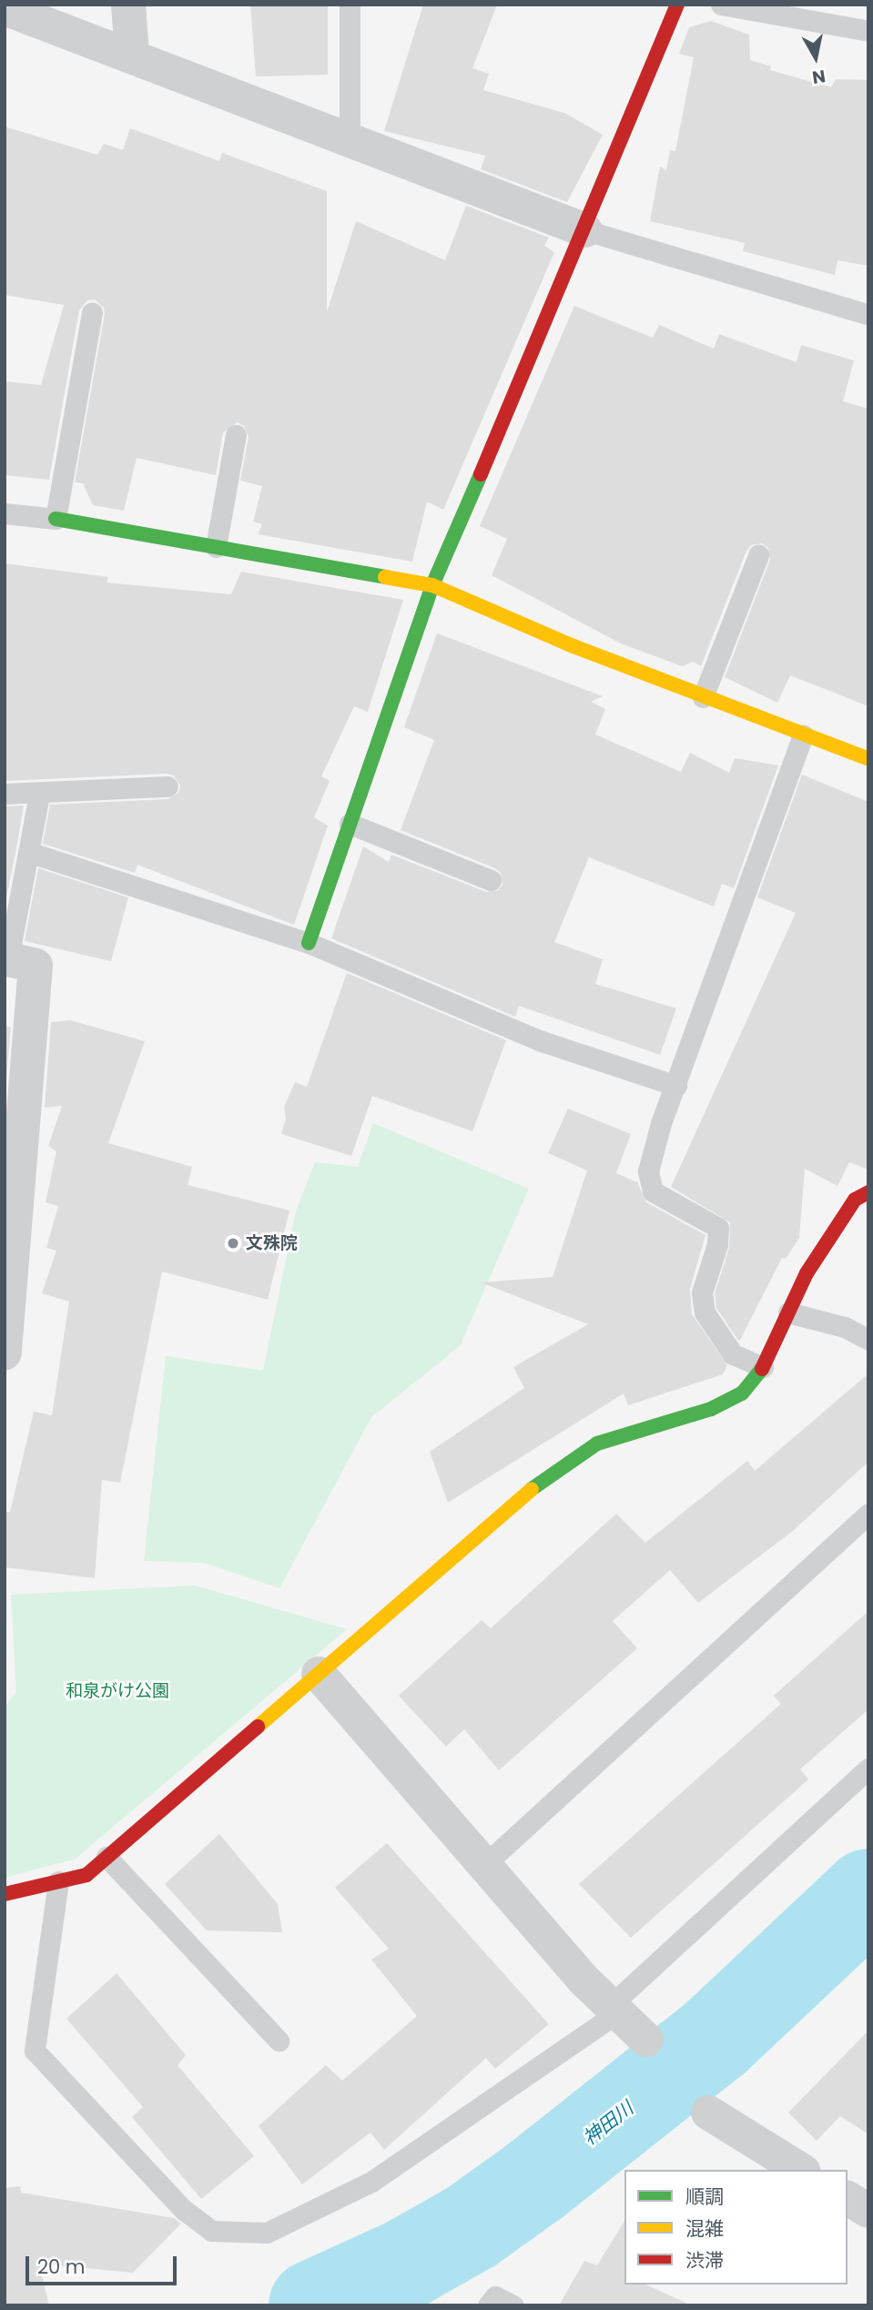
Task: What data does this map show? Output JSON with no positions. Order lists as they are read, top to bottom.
{
  "water": ["神田川"],
  "parks": ["和泉がけ公園"],
  "places": ["文殊院"],
  "legend": ["順調", "混雑", "渋滞"],
  "scale_bar": "20 m",
  "north": "bottom"
}
